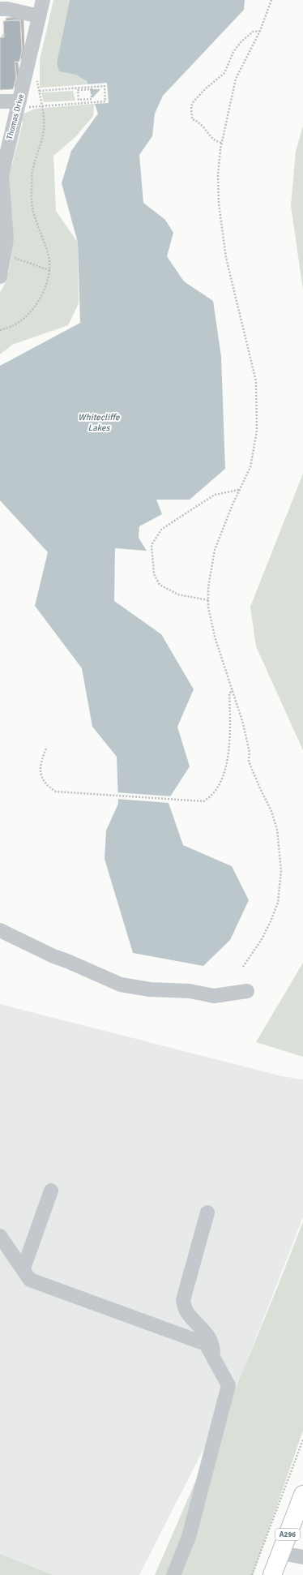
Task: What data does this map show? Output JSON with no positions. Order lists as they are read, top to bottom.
{
  "streets": {
    "main road": ["A296"],
    "street": ["Thomas Drive"]
  },
  "water": ["Whitecliffe Lakes"]
}
